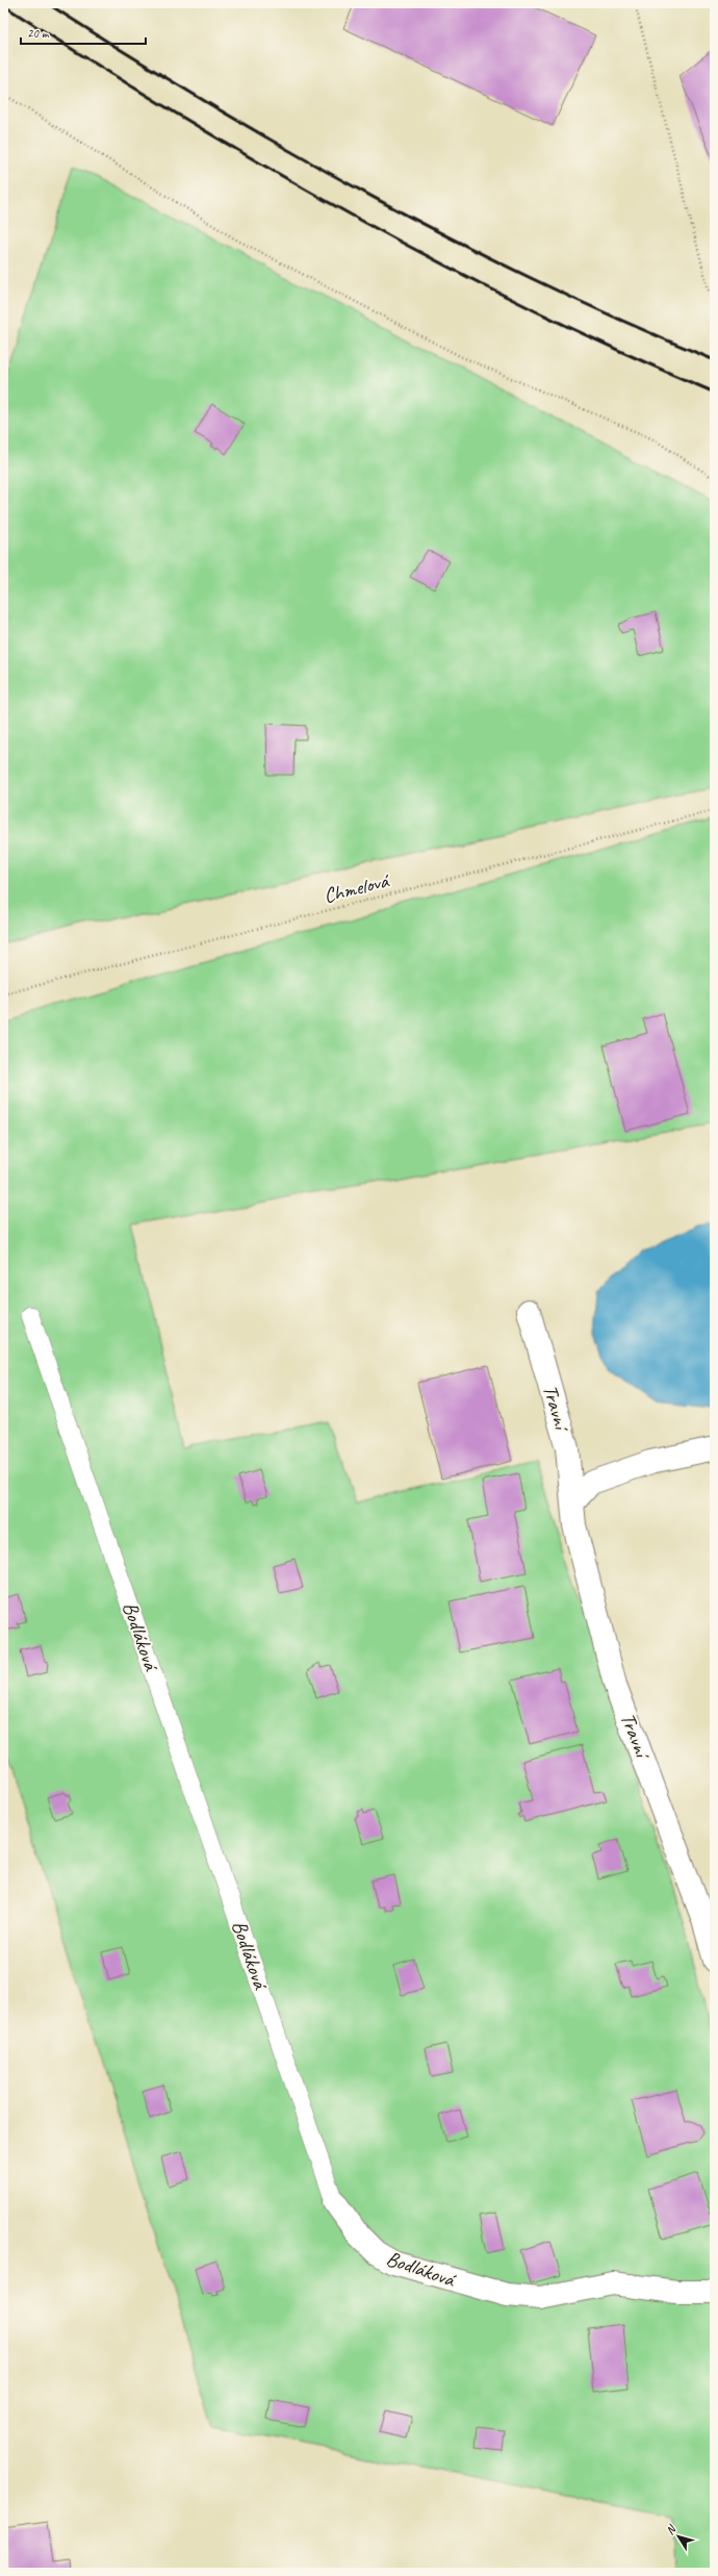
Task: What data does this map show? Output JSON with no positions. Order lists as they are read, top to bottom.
{
  "streets": {
    "street": ["Travní", "Bodláková"],
    "path": ["Chmelová"]
  },
  "scale_bar": "20 m",
  "north": "top left"
}
